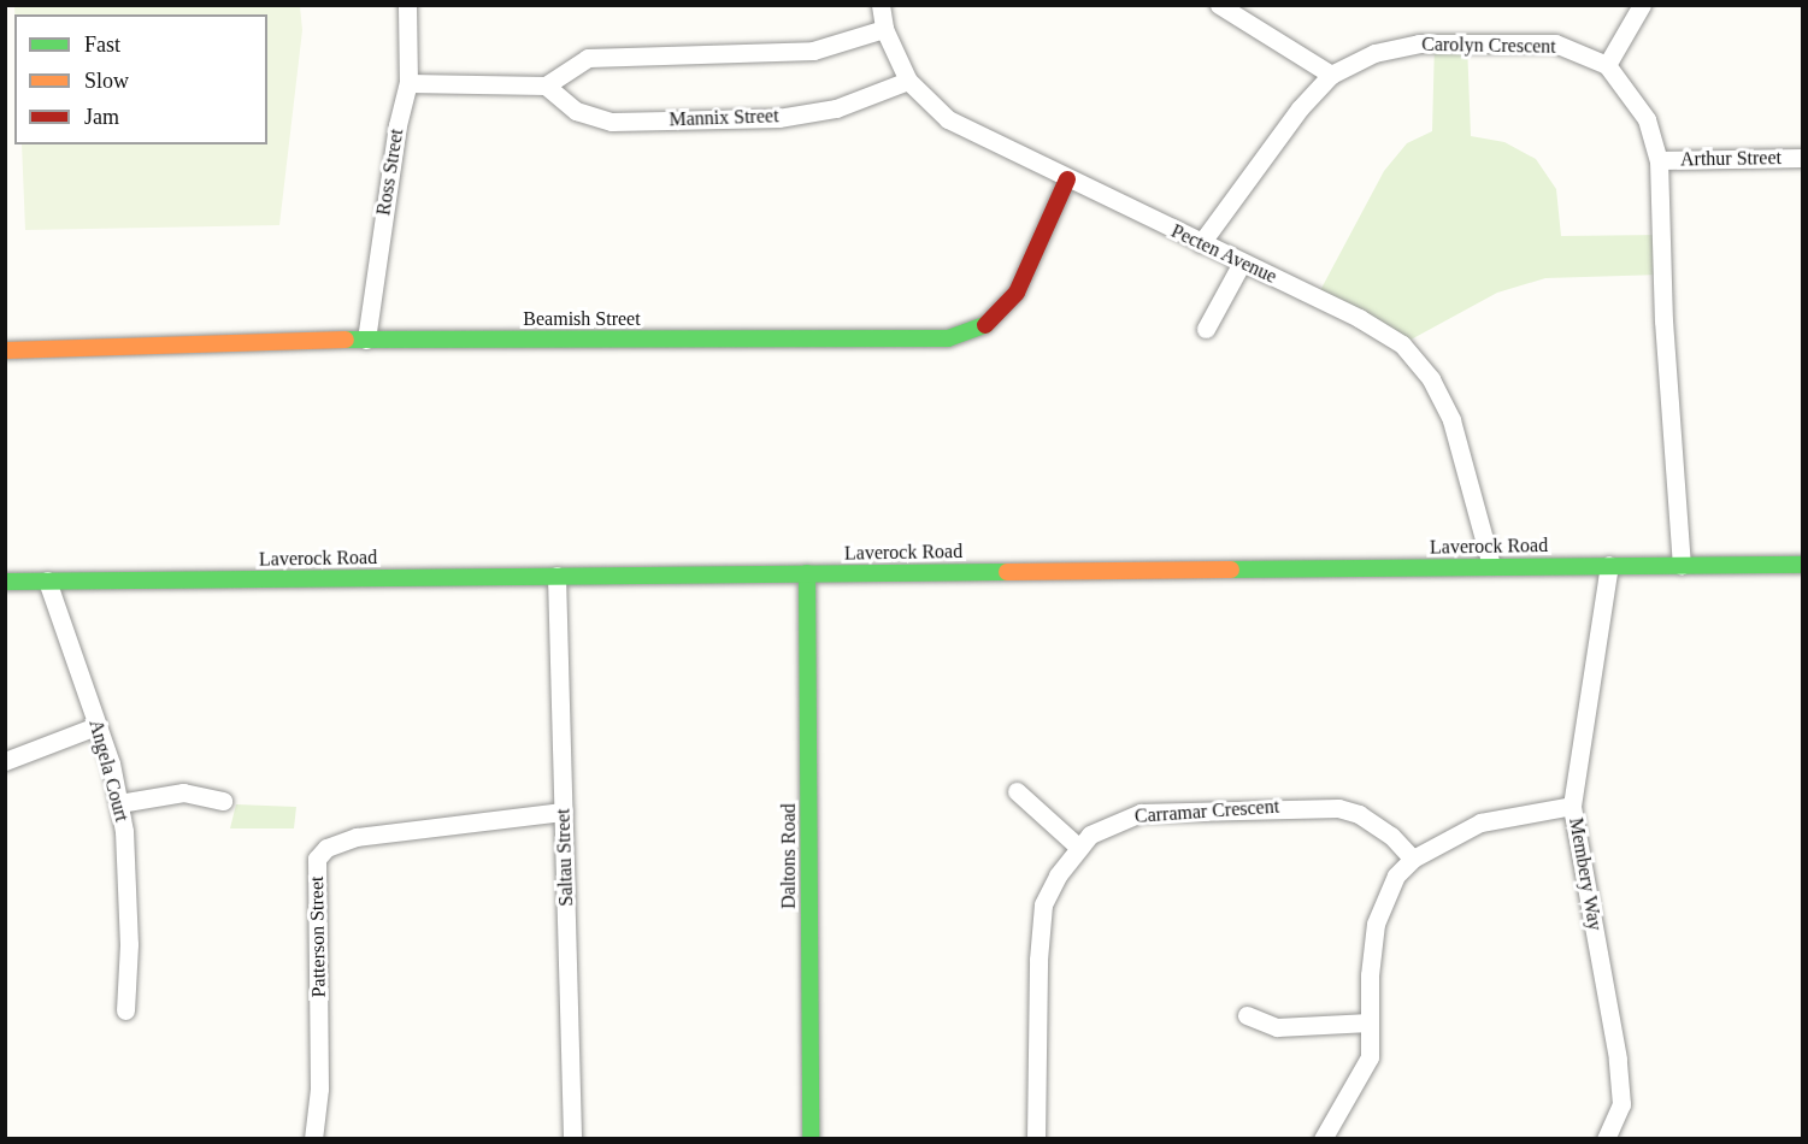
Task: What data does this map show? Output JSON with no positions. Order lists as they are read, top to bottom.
{
  "streets": {
    "street": [
      "Carolyn Crescent",
      "Mannix Street",
      "Arthur Street",
      "Ross Street",
      "Pecten Avenue",
      "Beamish Street",
      "Laverock Road",
      "Angela Court",
      "Carramar Crescent",
      "Daltons Road",
      "Saltau Street",
      "Membery Way",
      "Patterson Street"
    ]
  },
  "crossings": [
    ["Carolyn Crescent", "Pecten Avenue"],
    ["Mannix Street", "Pecten Avenue"],
    ["Ross Street", "Beamish Street"],
    ["Pecten Avenue", "Beamish Street"],
    ["Pecten Avenue", "Laverock Road"],
    ["Laverock Road", "Angela Court"],
    ["Laverock Road", "Daltons Road"],
    ["Laverock Road", "Saltau Street"],
    ["Laverock Road", "Membery Way"],
    ["Saltau Street", "Patterson Street"]
  ],
  "legend": ["Fast", "Slow", "Jam"]
}
